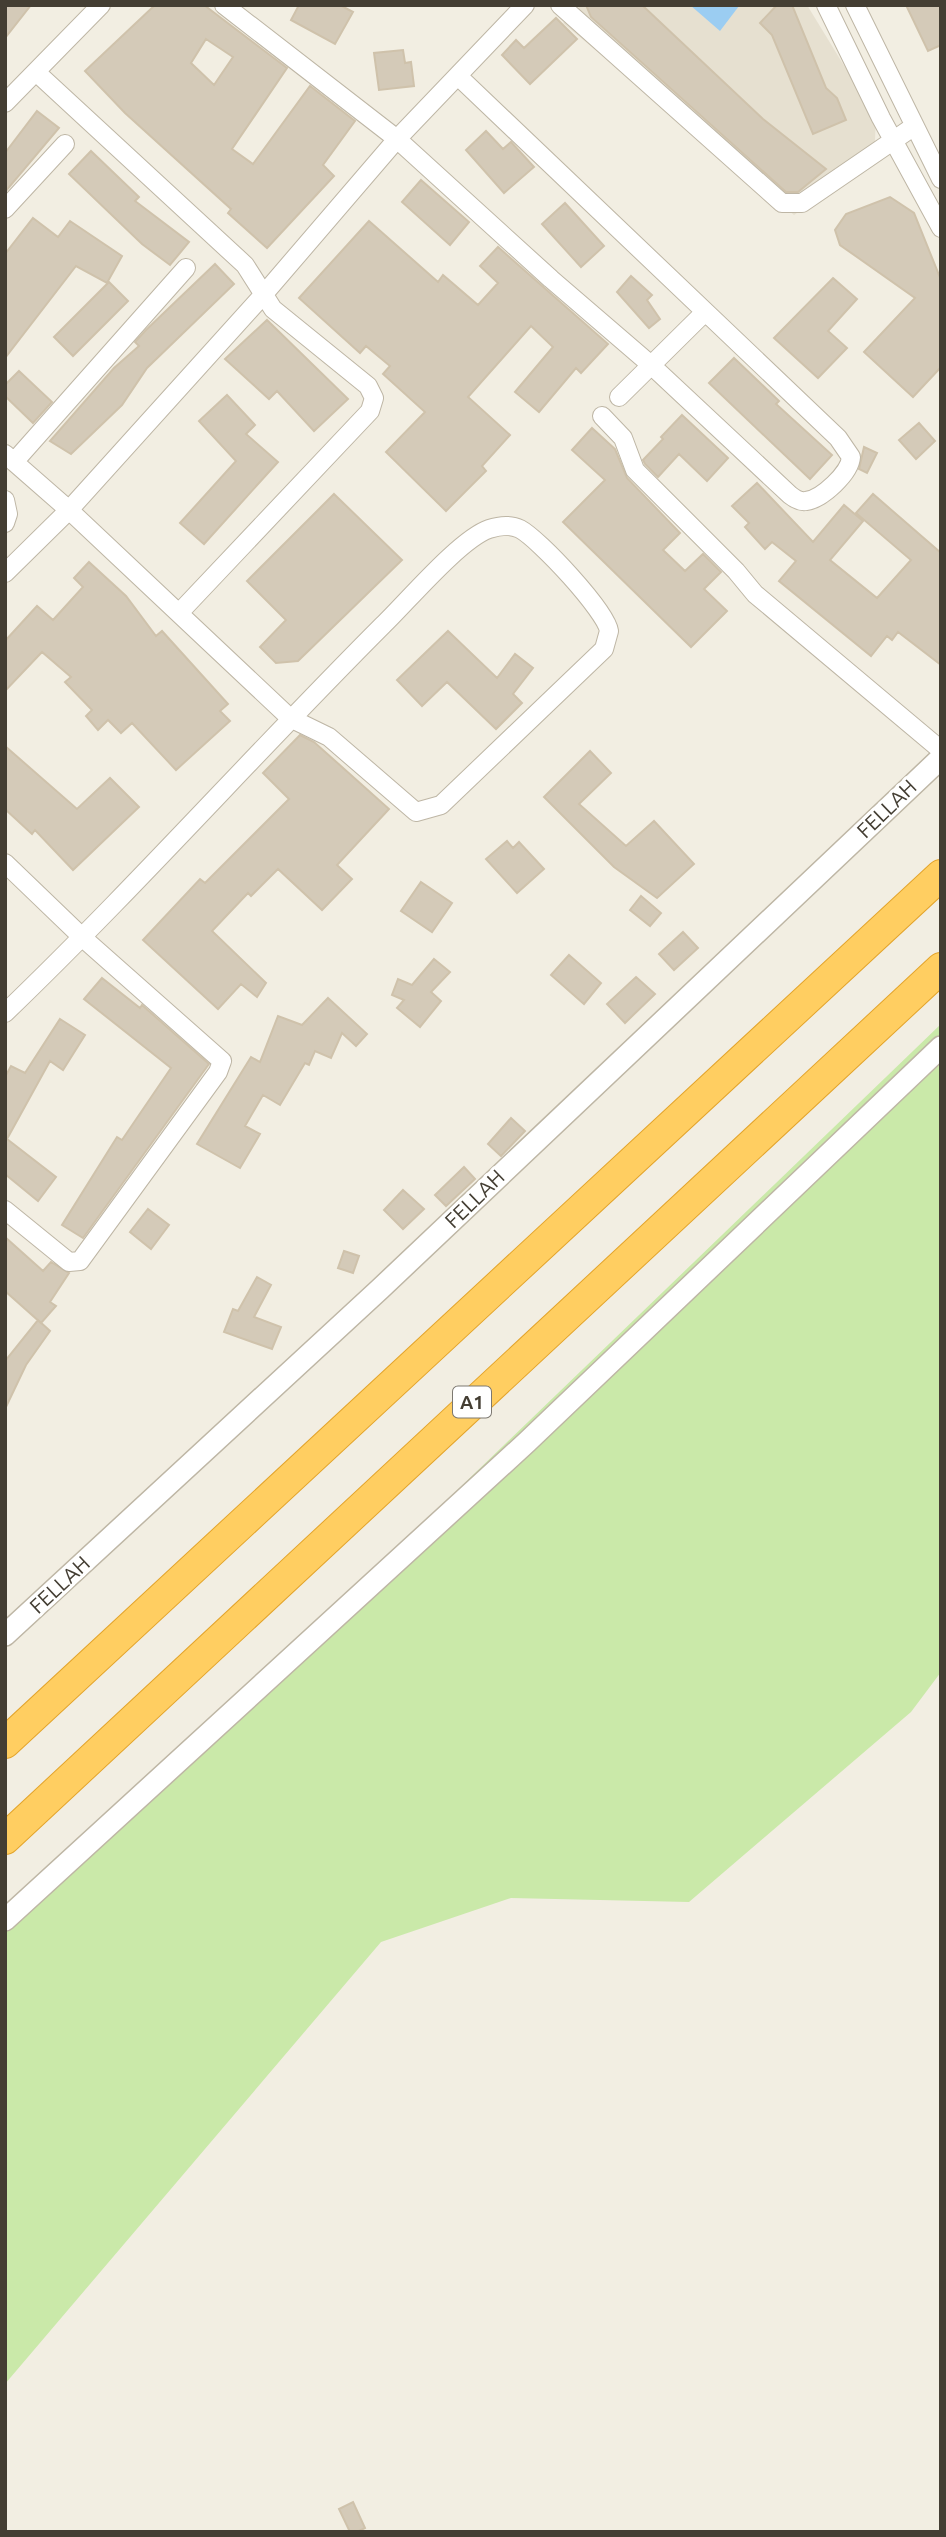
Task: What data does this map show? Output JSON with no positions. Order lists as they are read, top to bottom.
{
  "streets": {
    "highway": ["A1"],
    "street": ["FELLAH"]
  }
}
